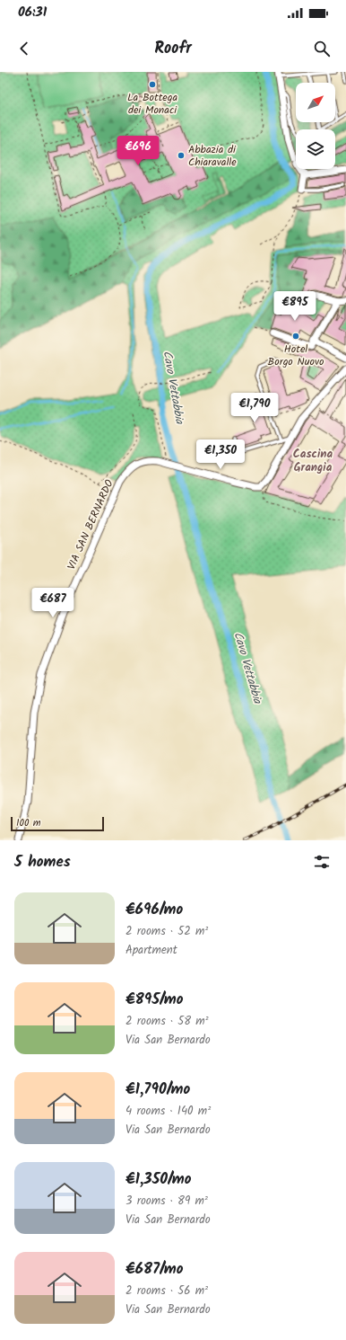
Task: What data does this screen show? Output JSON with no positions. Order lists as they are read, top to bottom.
{
  "streets": {
    "street": ["VIA SAN BERNARDO"]
  },
  "districts": ["Cascina Grangia"],
  "water": ["Cavo Vettabbia"],
  "places": ["La Bottega dei Monaci", "Abbazia di Chiaravalle", "Hotel Borgo Nuovo"],
  "scale_bar": "100 m",
  "north": "top right",
  "page": {
    "status": "06:31",
    "header": "Roofr",
    "price": [
      "€696",
      "€895",
      "€1,790",
      "€1,350",
      "€687"
    ],
    "scale": "100 m",
    "heading": "5 homes",
    "list": [
      {
        "name": "€696/mo",
        "note": "2 rooms · 52 m² · Apartment"
      },
      {
        "name": "€895/mo",
        "note": "2 rooms · 58 m² · Via San Bernardo"
      },
      {
        "name": "€1,790/mo",
        "note": "4 rooms · 140 m² · Via San Bernardo"
      },
      {
        "name": "€1,350/mo",
        "note": "3 rooms · 89 m² · Via San Bernardo"
      },
      {
        "name": "€687/mo",
        "note": "2 rooms · 56 m² · Via San Bernardo"
      }
    ]
  }
}
